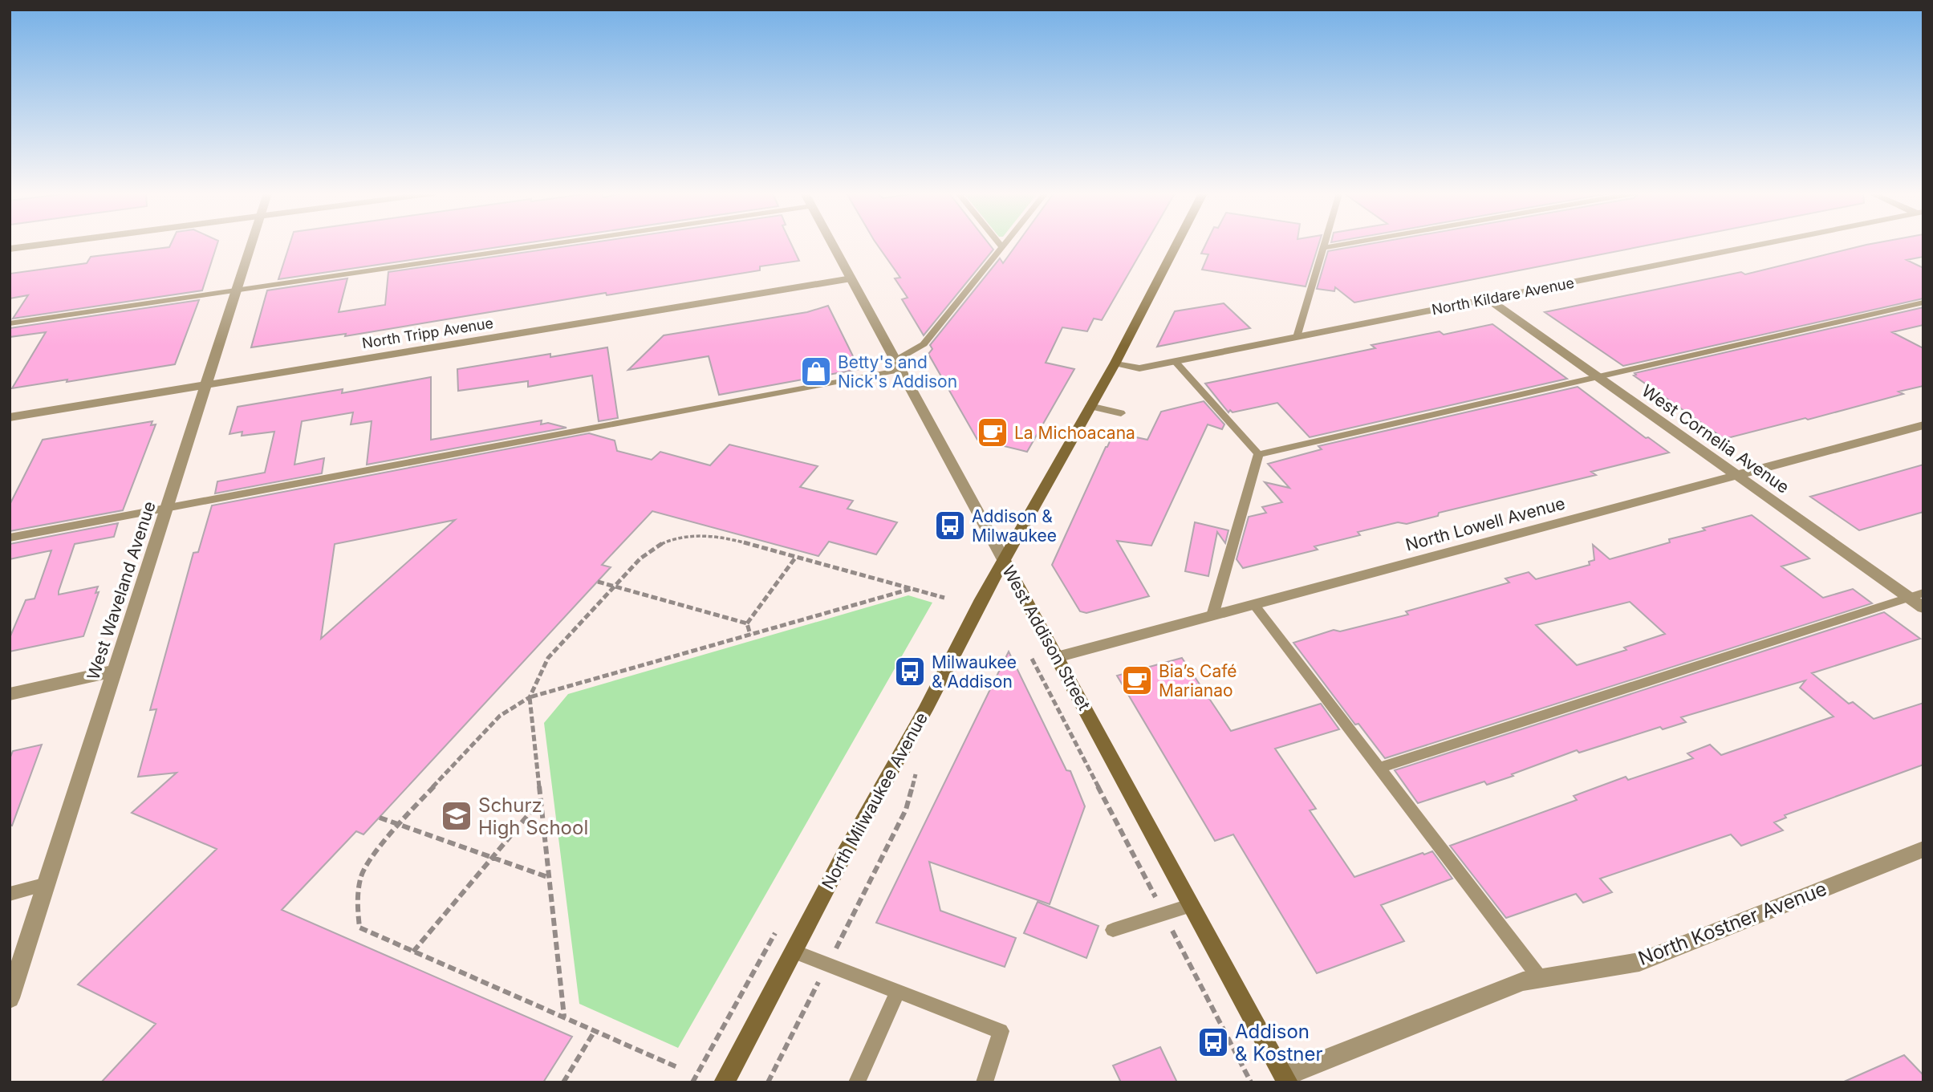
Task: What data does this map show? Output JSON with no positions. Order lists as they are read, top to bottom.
{
  "streets": {
    "main road": ["West Addison Street", "North Milwaukee Avenue"],
    "street": [
      "North Kildare Avenue",
      "North Tripp Avenue",
      "West Cornelia Avenue",
      "North Lowell Avenue",
      "West Waveland Avenue",
      "North Kostner Avenue"
    ]
  },
  "crossings": [
    ["North Kildare Avenue", "West Cornelia Avenue"],
    ["North Kildare Avenue", "North Milwaukee Avenue"],
    ["North Tripp Avenue", "West Waveland Avenue"],
    ["North Tripp Avenue", "West Addison Street"],
    ["West Cornelia Avenue", "North Lowell Avenue"],
    ["North Lowell Avenue", "West Addison Street"],
    ["West Addison Street", "North Milwaukee Avenue"],
    ["West Addison Street", "North Kostner Avenue"]
  ],
  "places": {
    "shop": ["Betty's and Nick's Addison"],
    "cafe": ["La Michoacana", "Bia’s Café Marianao"],
    "bus stop": ["Addison & Milwaukee", "Milwaukee & Addison", "Addison & Kostner"],
    "school or university": ["Schurz High School"]
  }
}
